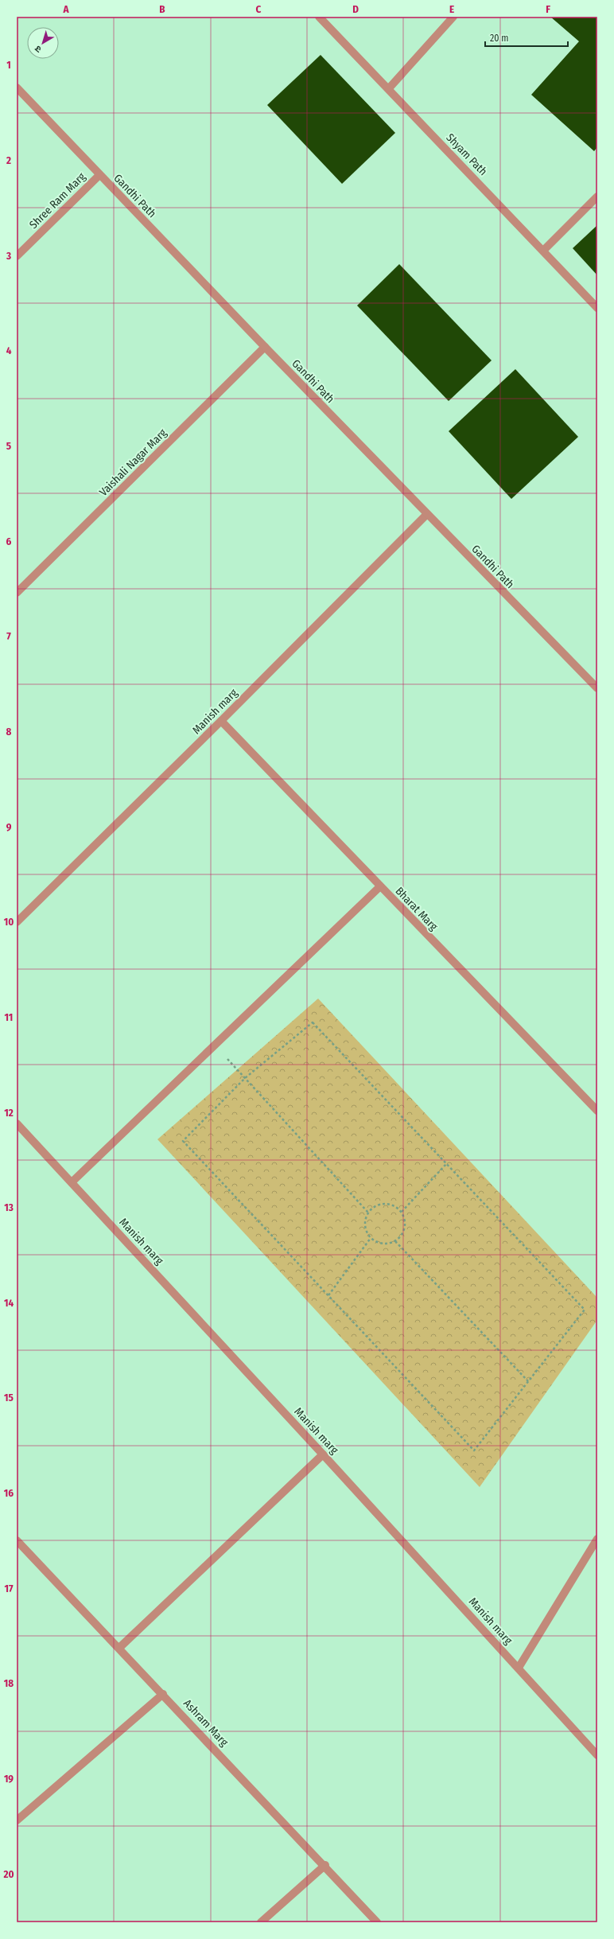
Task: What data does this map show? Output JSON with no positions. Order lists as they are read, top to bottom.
{
  "streets": {
    "street": [
      "Shyam Path",
      "Gandhi Path",
      "Shree Ram Marg",
      "Vaishali Nagar Marg",
      "Manish marg",
      "Bharat Marg",
      "Ashram Marg"
    ]
  },
  "crossings": [
    ["Gandhi Path", "Shree Ram Marg"],
    ["Gandhi Path", "Vaishali Nagar Marg"],
    ["Gandhi Path", "Manish marg"],
    ["Manish marg", "Bharat Marg"]
  ],
  "scale_bar": "20 m",
  "north": "bottom left",
  "grid": {
    "columns": [
      "A",
      "B",
      "C",
      "D",
      "E",
      "F"
    ],
    "rows": [
      "1",
      "2",
      "3",
      "4",
      "5",
      "6",
      "7",
      "8",
      "9",
      "10",
      "11",
      "12",
      "13",
      "14",
      "15",
      "16",
      "17",
      "18",
      "19",
      "20"
    ]
  }
}
